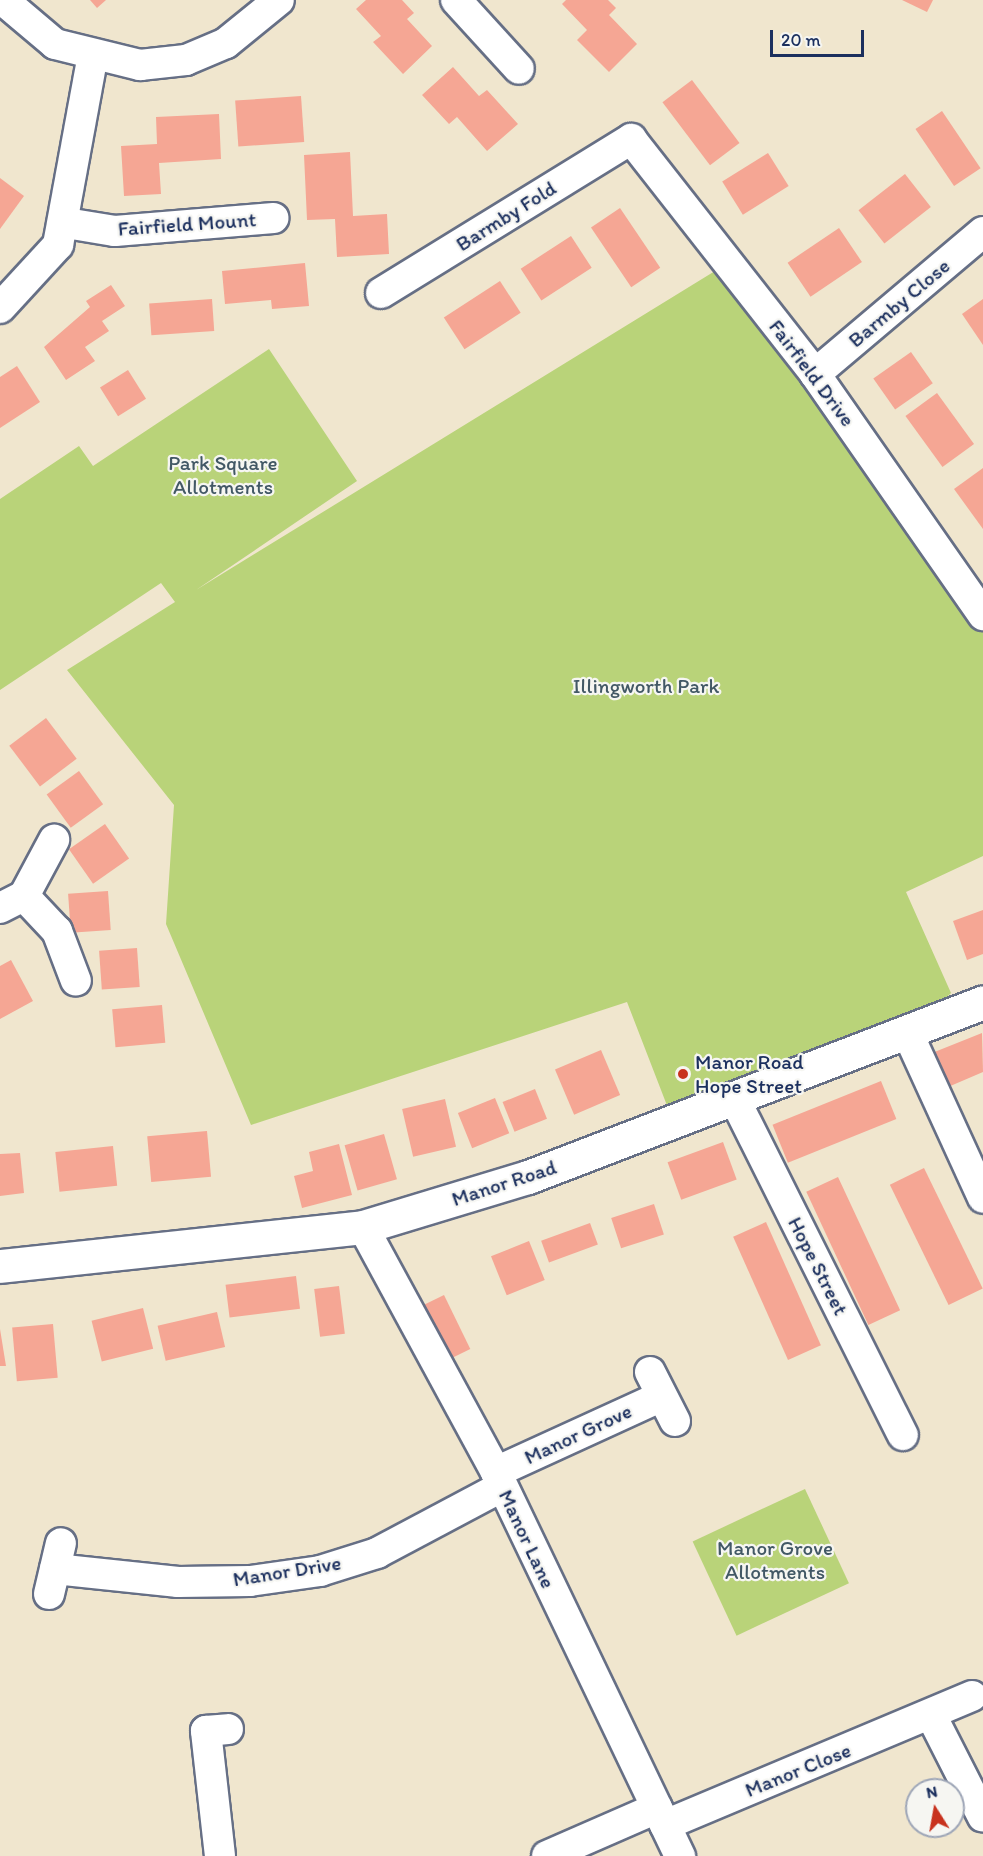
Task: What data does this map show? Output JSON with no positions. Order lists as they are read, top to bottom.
{
  "streets": {
    "street": [
      "Barmby Fold",
      "Fairfield Mount",
      "Barmby Close",
      "Fairfield Drive",
      "Manor Road",
      "Hope Street",
      "Manor Grove",
      "Manor Lane",
      "Manor Drive",
      "Manor Close"
    ]
  },
  "crossings": [
    ["Barmby Fold", "Fairfield Drive"],
    ["Barmby Close", "Fairfield Drive"],
    ["Manor Road", "Hope Street"],
    ["Manor Road", "Manor Lane"],
    ["Manor Grove", "Manor Lane"],
    ["Manor Grove", "Manor Drive"],
    ["Manor Lane", "Manor Drive"],
    ["Manor Lane", "Manor Close"]
  ],
  "parks": ["Park Square Allotments", "Illingworth Park", "Manor Grove Allotments"],
  "places": ["Manor Road Hope Street"],
  "scale_bar": "20 m",
  "north": "top"
}
